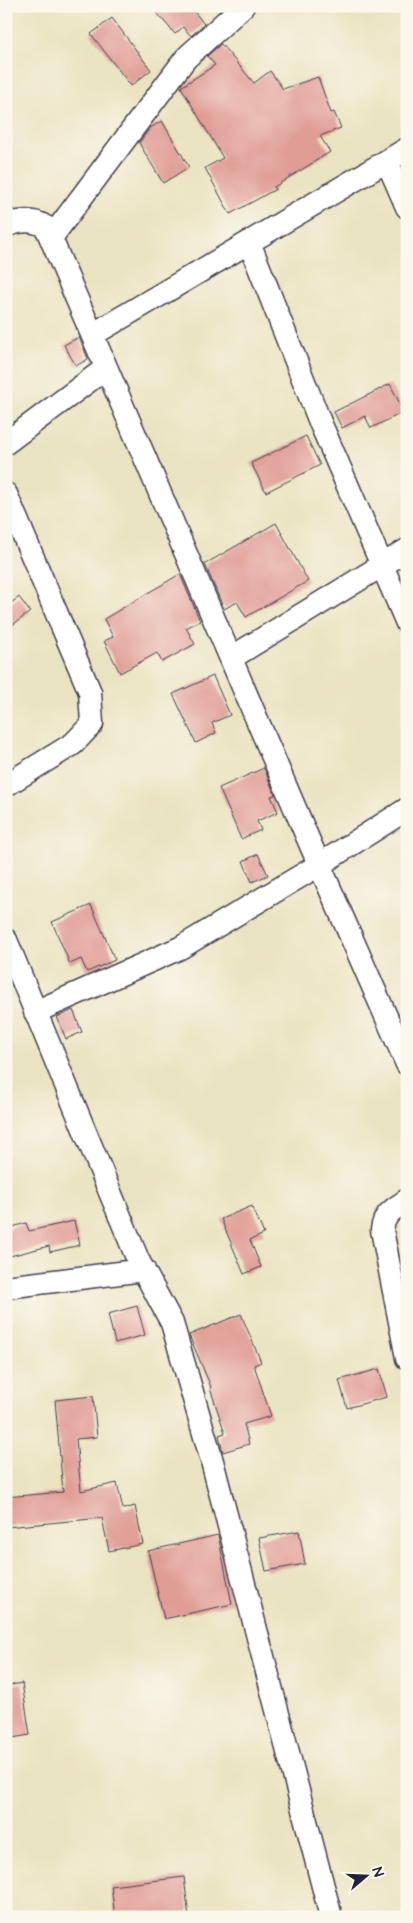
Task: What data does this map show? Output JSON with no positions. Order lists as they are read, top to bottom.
{
  "north": "right"
}
